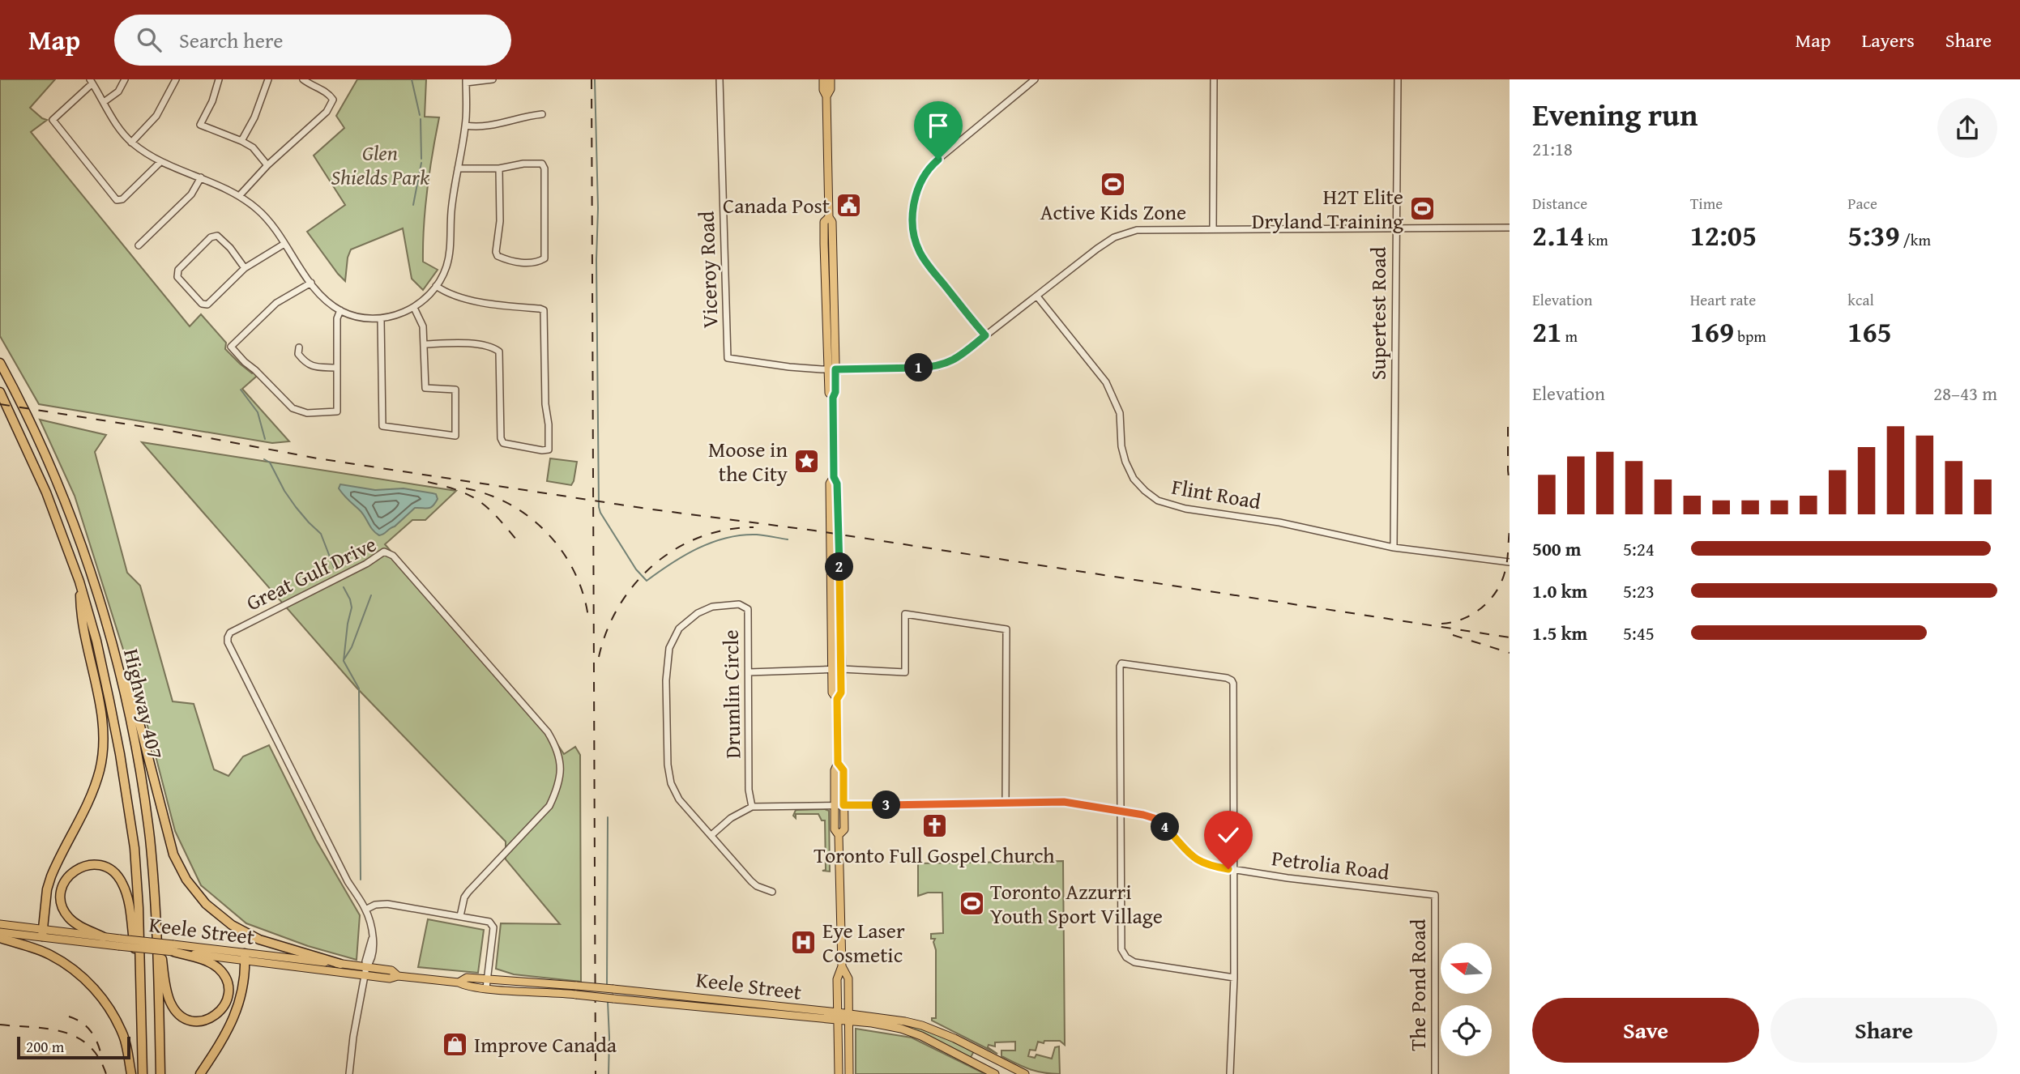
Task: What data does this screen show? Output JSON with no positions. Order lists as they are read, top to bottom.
{
  "streets": {
    "highway": ["Highway 407"],
    "main road": ["Keele Street"],
    "street": [
      "Viceroy Road",
      "Supertest Road",
      "Flint Road",
      "Great Gulf Drive",
      "Drumlin Circle",
      "Petrolia Road",
      "The Pond Road"
    ]
  },
  "crossings": [
    ["Supertest Road", "Flint Road"],
    ["Great Gulf Drive", "Keele Street"],
    ["Drumlin Circle", "Petrolia Road"],
    ["Petrolia Road", "The Pond Road"]
  ],
  "parks": ["Glen Shields Park"],
  "places": {
    "sports": ["Active Kids Zone", "H2T Elite Dryland Training", "Toronto Azzurri Youth Sport Village"],
    "public building": ["Canada Post"],
    "place": ["Moose in the City"],
    "church": ["Toronto Full Gospel Church"],
    "hospital": ["Eye Laser Cosmetic"],
    "shop": ["Improve Canada"]
  },
  "scale_bar": "200 m",
  "north": "left",
  "page": {
    "header": "Map",
    "search": "Search here",
    "nav": ["Map", "Layers", "Share"],
    "heading": ["Evening run", "21:18"],
    "stats": [
      ["Distance", "2.14 km"],
      ["Time", "12:05"],
      ["Pace", "5:39 /km"],
      ["Elevation", "21 m"],
      ["Heart rate", "169 bpm"],
      ["kcal", "165"]
    ],
    "pins": [
      "1",
      "2",
      "3",
      "4"
    ],
    "chart": ["Elevation", "28–43 m"],
    "list": [
      {
        "name": "500 m",
        "note": "5:24"
      },
      {
        "name": "1.0 km",
        "note": "5:23"
      },
      {
        "name": "1.5 km",
        "note": "5:45"
      }
    ],
    "buttons": ["Save", "Share"],
    "scale": "200 m"
  }
}
